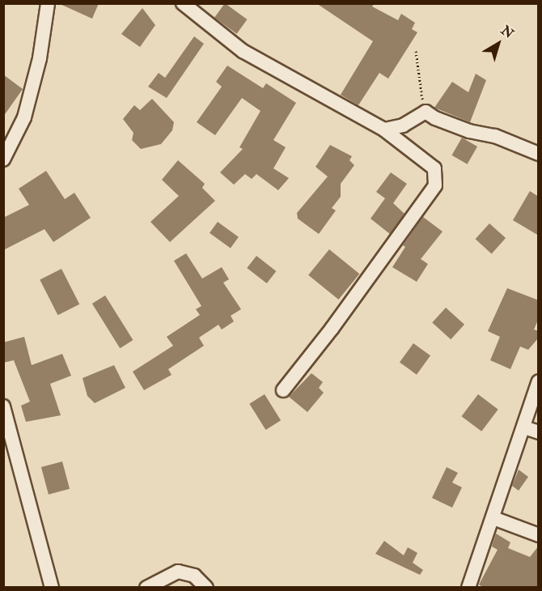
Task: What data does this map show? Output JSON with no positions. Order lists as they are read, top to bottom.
{
  "north": "top right"
}
